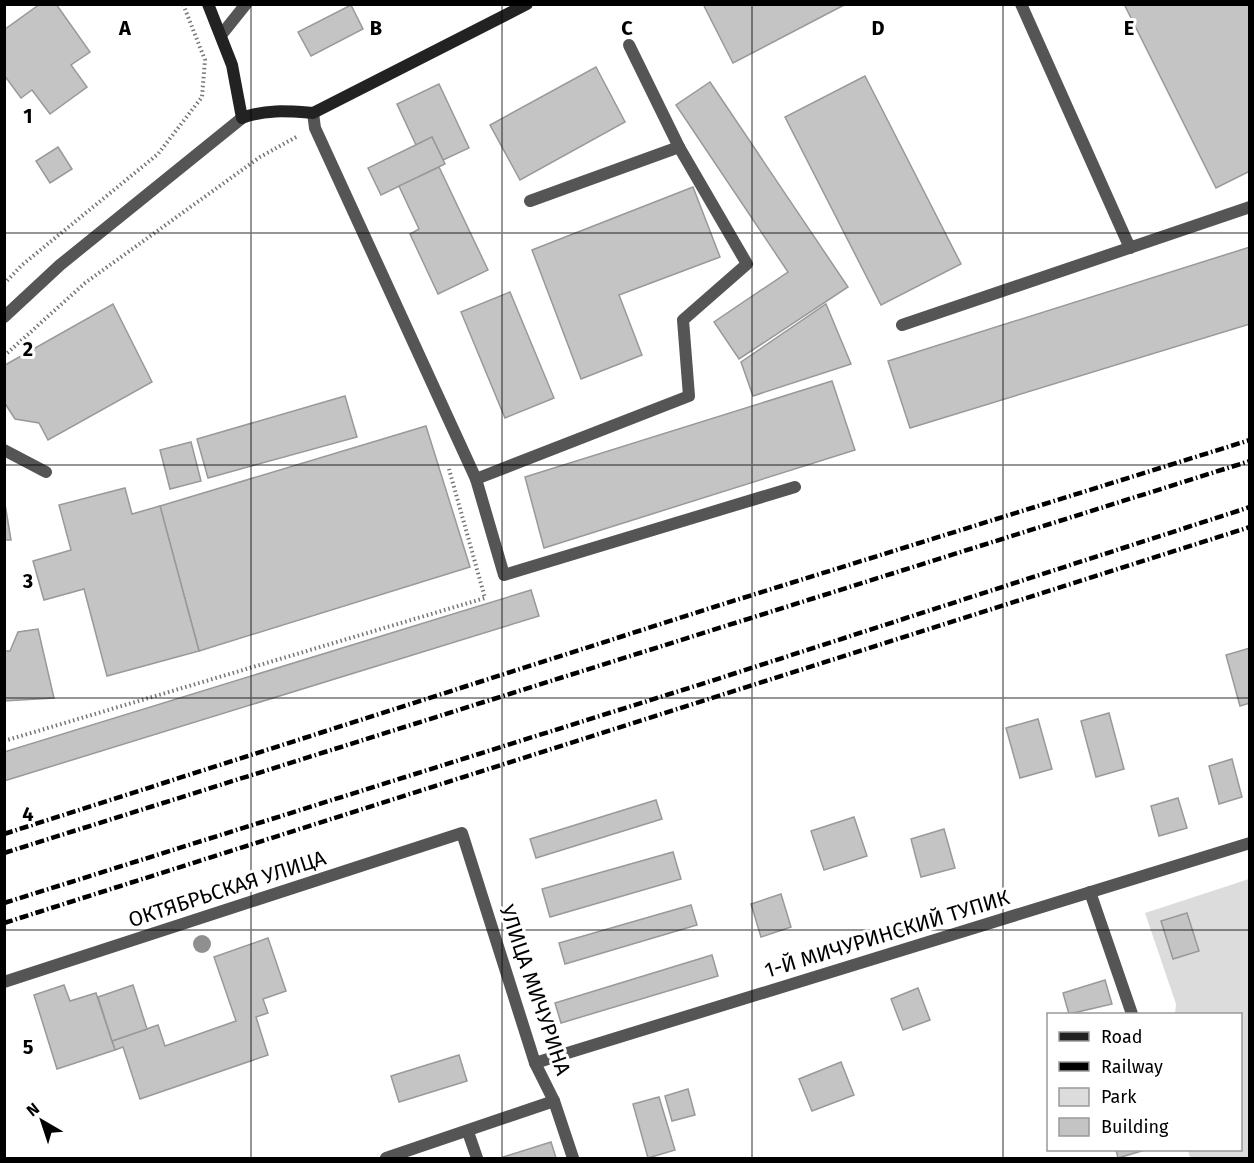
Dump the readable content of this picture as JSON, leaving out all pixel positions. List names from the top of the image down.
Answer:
{
  "streets": {
    "street": ["ОКТЯБРЬСКАЯ УЛИЦА", "1-Й МИЧУРИНСКИЙ ТУПИК", "УЛИЦА МИЧУРИНА"]
  },
  "crossings": [
    ["ОКТЯБРЬСКАЯ УЛИЦА", "УЛИЦА МИЧУРИНА"],
    ["1-Й МИЧУРИНСКИЙ ТУПИК", "УЛИЦА МИЧУРИНА"]
  ],
  "legend": [
    "Road",
    "Railway",
    "Park",
    "Building"
  ],
  "north": "top left",
  "grid": {
    "columns": [
      "A",
      "B",
      "C",
      "D",
      "E"
    ],
    "rows": [
      "1",
      "2",
      "3",
      "4",
      "5"
    ]
  }
}
